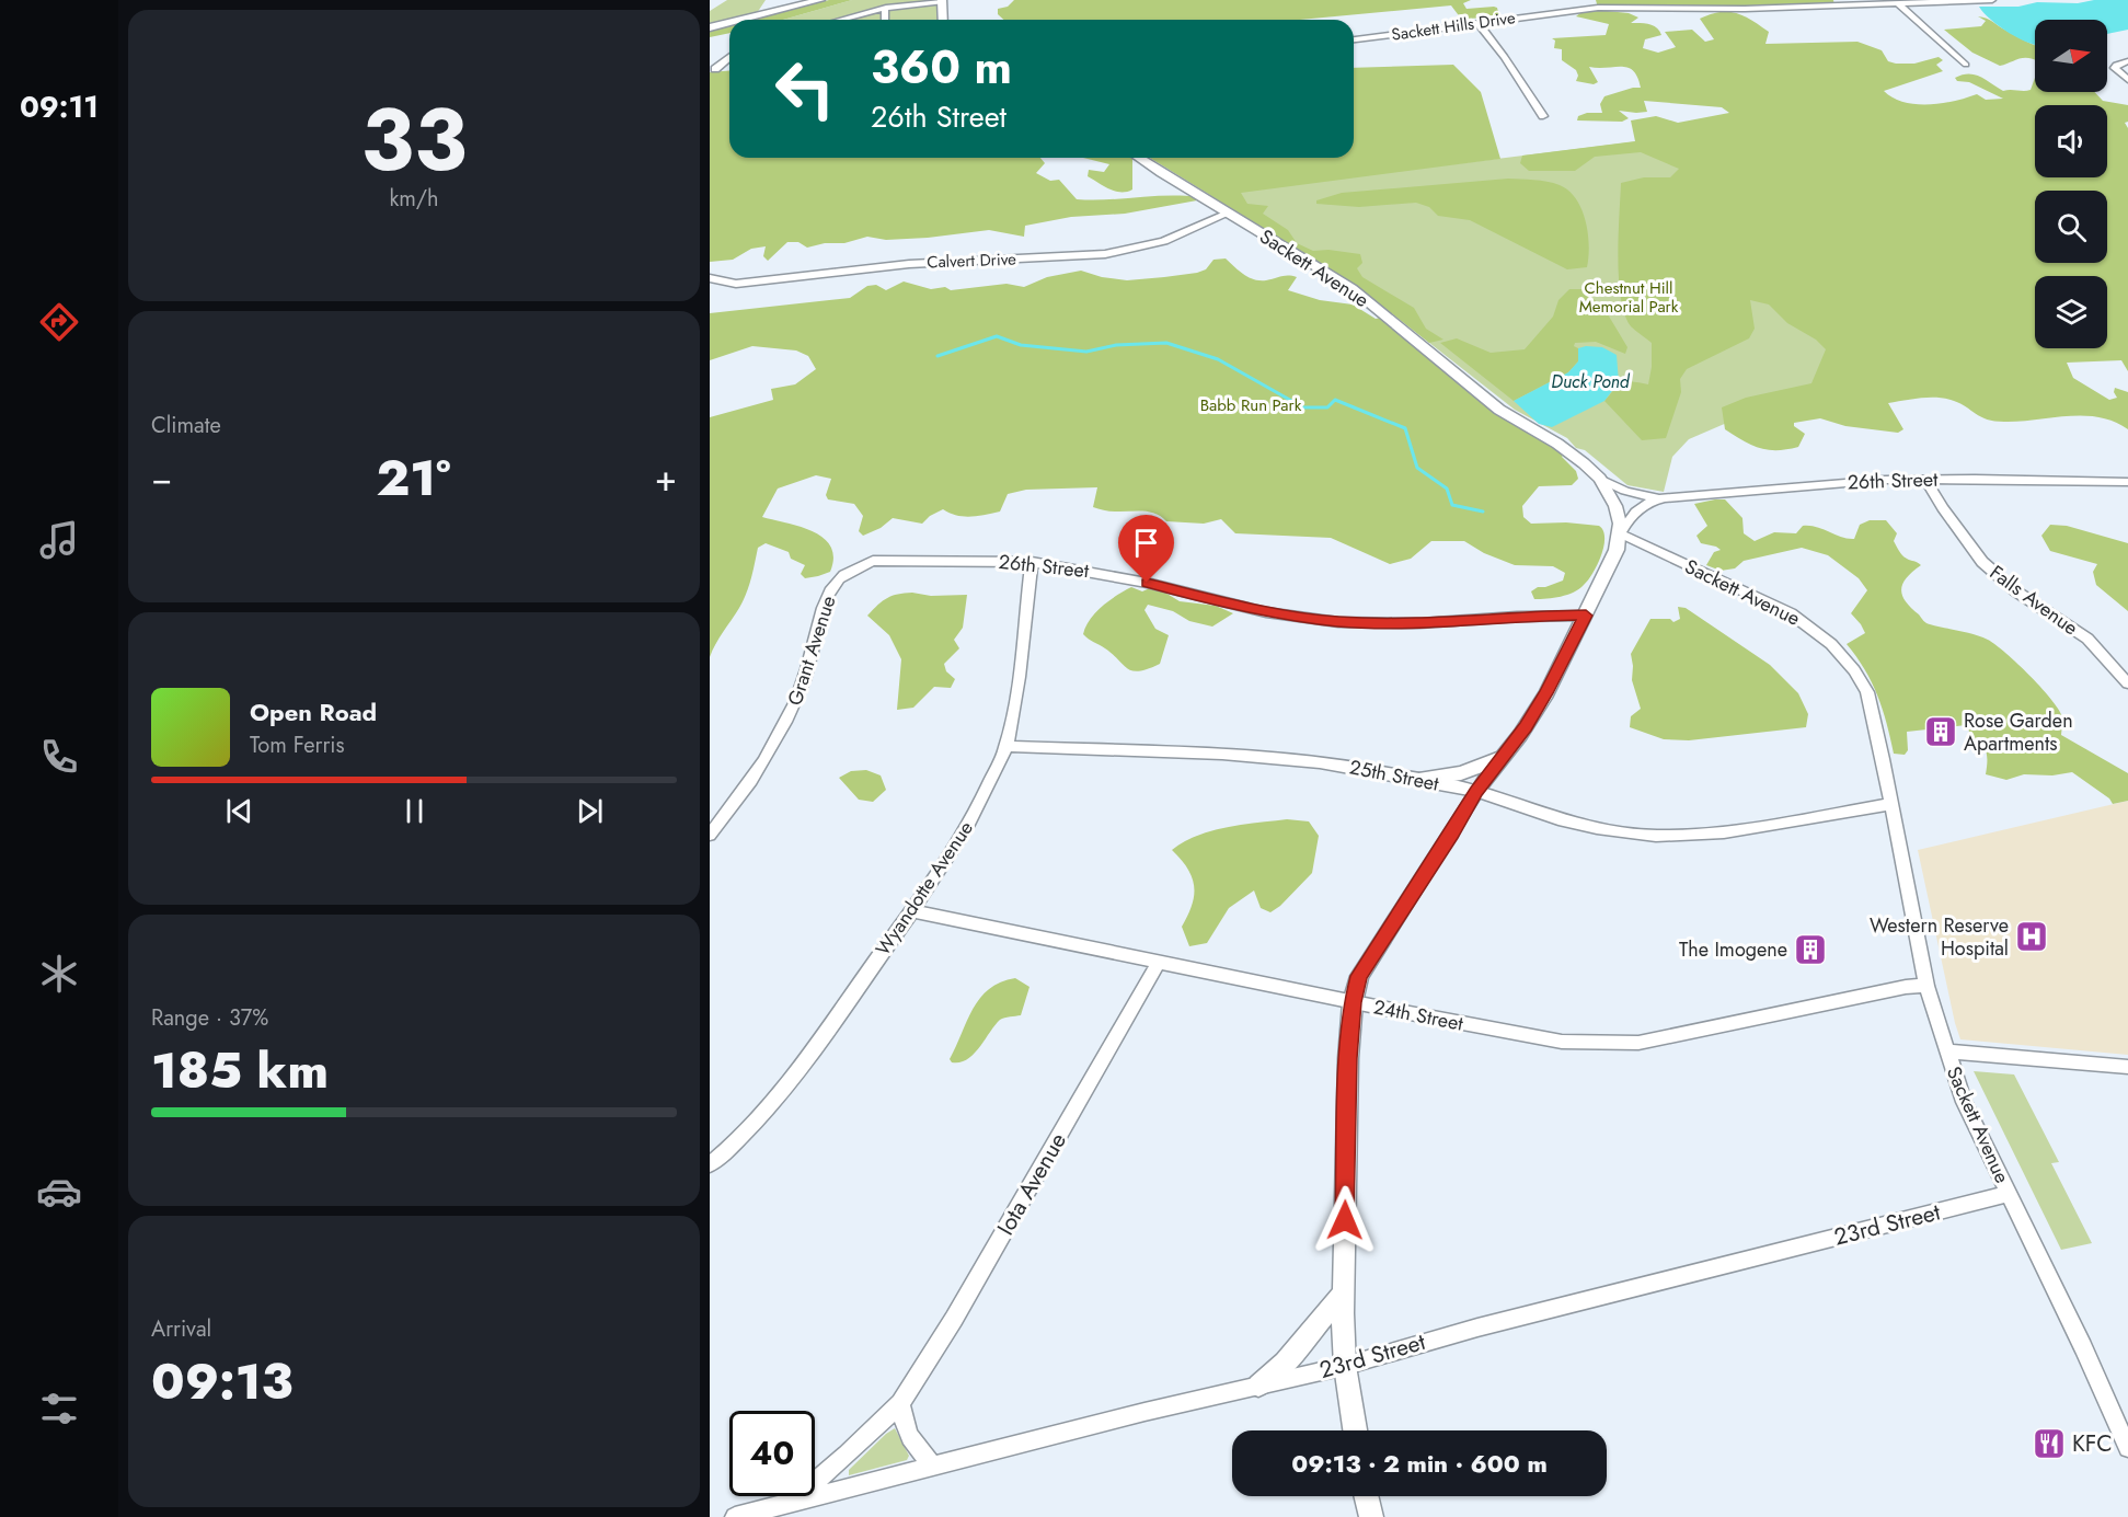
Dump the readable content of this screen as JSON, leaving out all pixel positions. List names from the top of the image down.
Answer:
{
  "streets": {
    "street": [
      "Sackett Hills Drive",
      "Calvert Drive",
      "Sackett Avenue",
      "26th Street",
      "Falls Avenue",
      "Grant Avenue",
      "25th Street",
      "Wyandotte Avenue",
      "24th Street",
      "Iota Avenue",
      "23rd Street"
    ]
  },
  "crossings": [
    ["Calvert Drive", "Sackett Avenue"],
    ["Sackett Avenue", "26th Street"],
    ["Sackett Avenue", "25th Street"],
    ["Sackett Avenue", "24th Street"],
    ["Sackett Avenue", "23rd Street"],
    ["26th Street", "Falls Avenue"],
    ["26th Street", "Grant Avenue"],
    ["26th Street", "Wyandotte Avenue"],
    ["25th Street", "Wyandotte Avenue"],
    ["Wyandotte Avenue", "24th Street"],
    ["24th Street", "Iota Avenue"],
    ["Iota Avenue", "23rd Street"]
  ],
  "water": ["Duck Pond"],
  "parks": ["Chestnut Hill Memorial Park", "Babb Run Park"],
  "places": {
    "building": ["Rose Garden Apartments", "The Imogene"],
    "hospital": ["Western Reserve Hospital"],
    "restaurant": ["KFC"]
  },
  "north": "right",
  "page": {
    "tabs": "09:11",
    "tile": [
      ["33", "km/h"],
      "Climate",
      ["Range · 37%", "185 km"],
      ["Arrival", "09:13"]
    ],
    "turn": ["360 m", "26th Street"],
    "heat": ["−", "21°", "+"],
    "song": ["Open Road", "Tom Ferris"],
    "limit": "40",
    "trip": "09:13 · 2 min · 600 m"
  }
}
